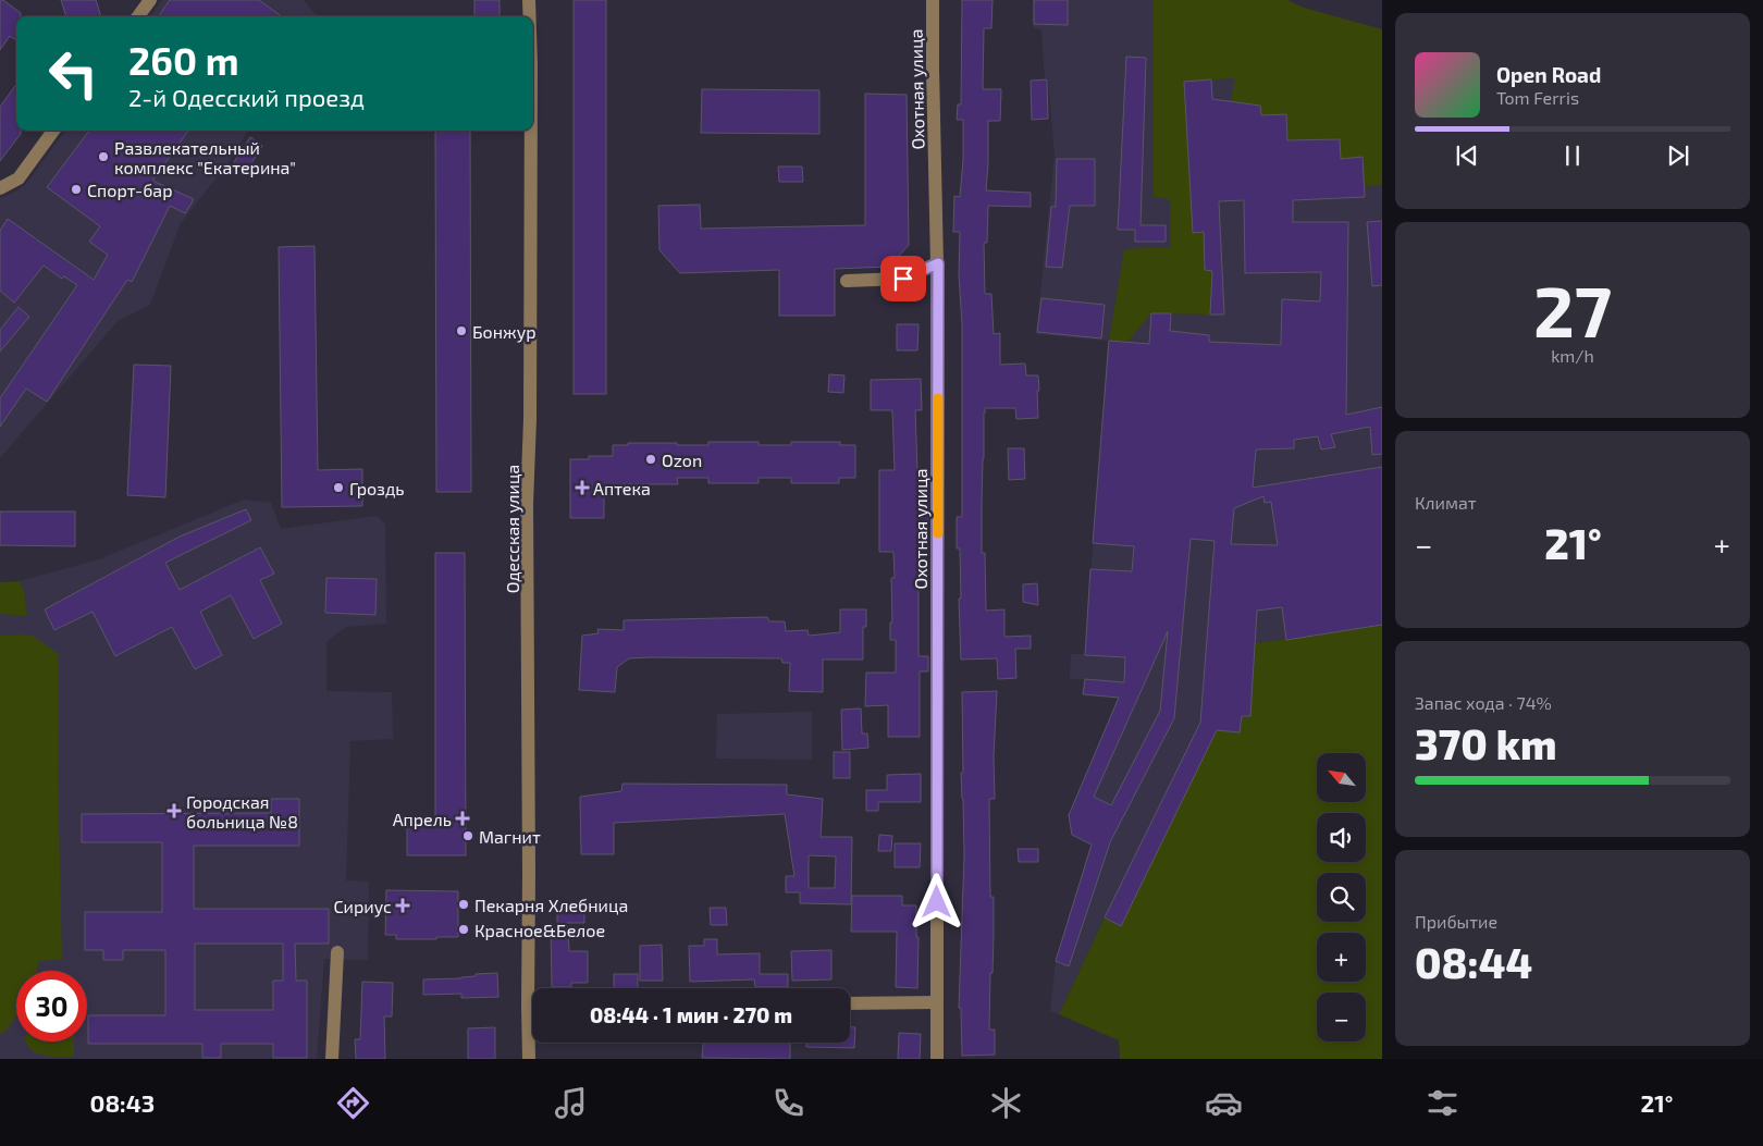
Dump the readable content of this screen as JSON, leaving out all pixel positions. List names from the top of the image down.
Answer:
{
  "streets": {
    "street": ["Охотная улица", "Одесская улица"]
  },
  "places": {
    "other": [
      "Развлекательный комплекс \"Екатерина\"",
      "Спорт-бар",
      "Бонжур",
      "Ozon",
      "Гроздь",
      "Магнит",
      "Пекарня Хлебница",
      "Красное&Белое"
    ],
    "health": [
      "Аптека",
      "Городская больница №8",
      "Апрель",
      "Сириус"
    ]
  },
  "north": "top left",
  "page": {
    "turn": ["260 m", "2-й Одесский проезд"],
    "song": ["Open Road", "Tom Ferris"],
    "tile": [
      ["27", "km/h"],
      "Климат",
      ["Запас хода · 74%", "370 km"],
      ["Прибытие", "08:44"]
    ],
    "heat": ["−", "21°", "+"],
    "map_buttons": ["+", "−"],
    "limit": "30",
    "trip": "08:44 · 1 мин · 270 m",
    "tabs": ["08:43", "21°"]
  }
}
